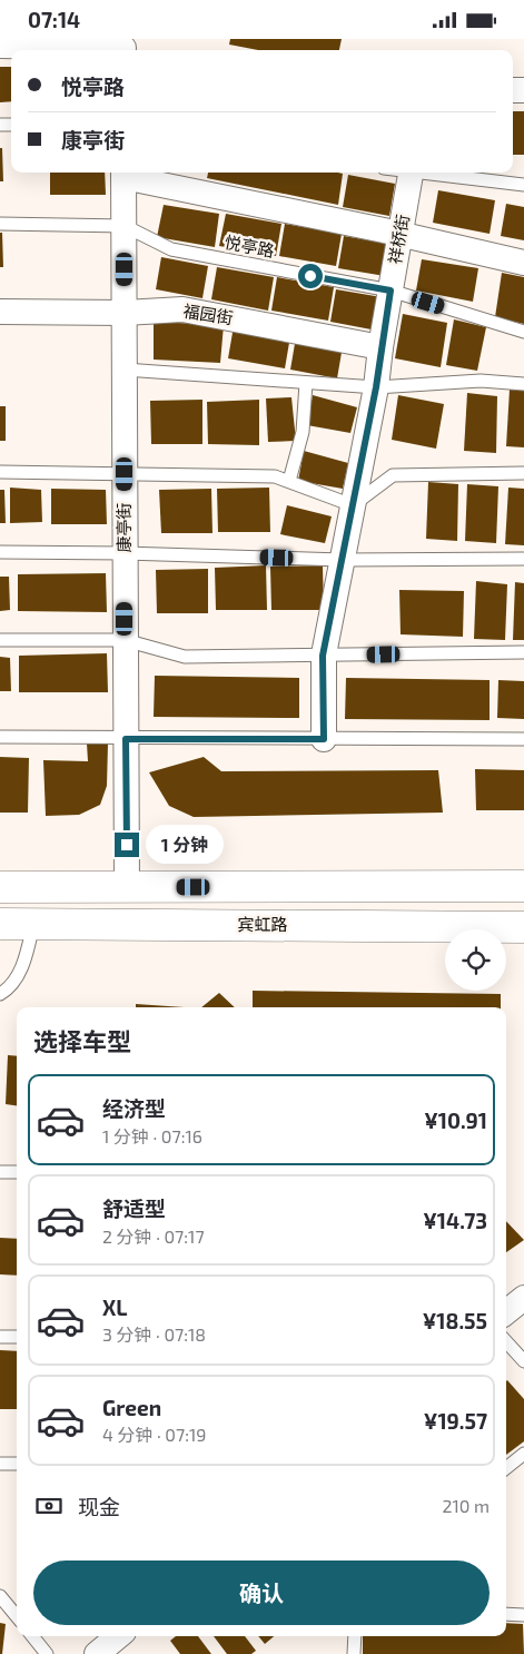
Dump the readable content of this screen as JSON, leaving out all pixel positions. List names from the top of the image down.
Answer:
{
  "streets": {
    "main road": ["宾虹路"],
    "street": ["祥桥街", "福园街", "康亭街"],
    "lane": ["悦亭路"]
  },
  "crossings": [
    ["祥桥街", "悦亭路"],
    ["祥桥街", "福园街"],
    ["悦亭路", "康亭街"],
    ["福园街", "康亭街"]
  ],
  "page": {
    "status": "07:14",
    "banner": ["悦亭路", "康亭街"],
    "bubble": "1 分钟",
    "heading": "选择车型",
    "list": [
      {
        "name": "经济型",
        "note": "1 分钟 · 07:16",
        "value": "¥10.91"
      },
      {
        "name": "舒适型",
        "note": "2 分钟 · 07:17",
        "value": "¥14.73"
      },
      {
        "name": "XL",
        "note": "3 分钟 · 07:18",
        "value": "¥18.55"
      },
      {
        "name": "Green",
        "note": "4 分钟 · 07:19",
        "value": "¥19.57"
      }
    ],
    "pay": ["现金", "210 m"],
    "buttons": "确认"
  }
}
